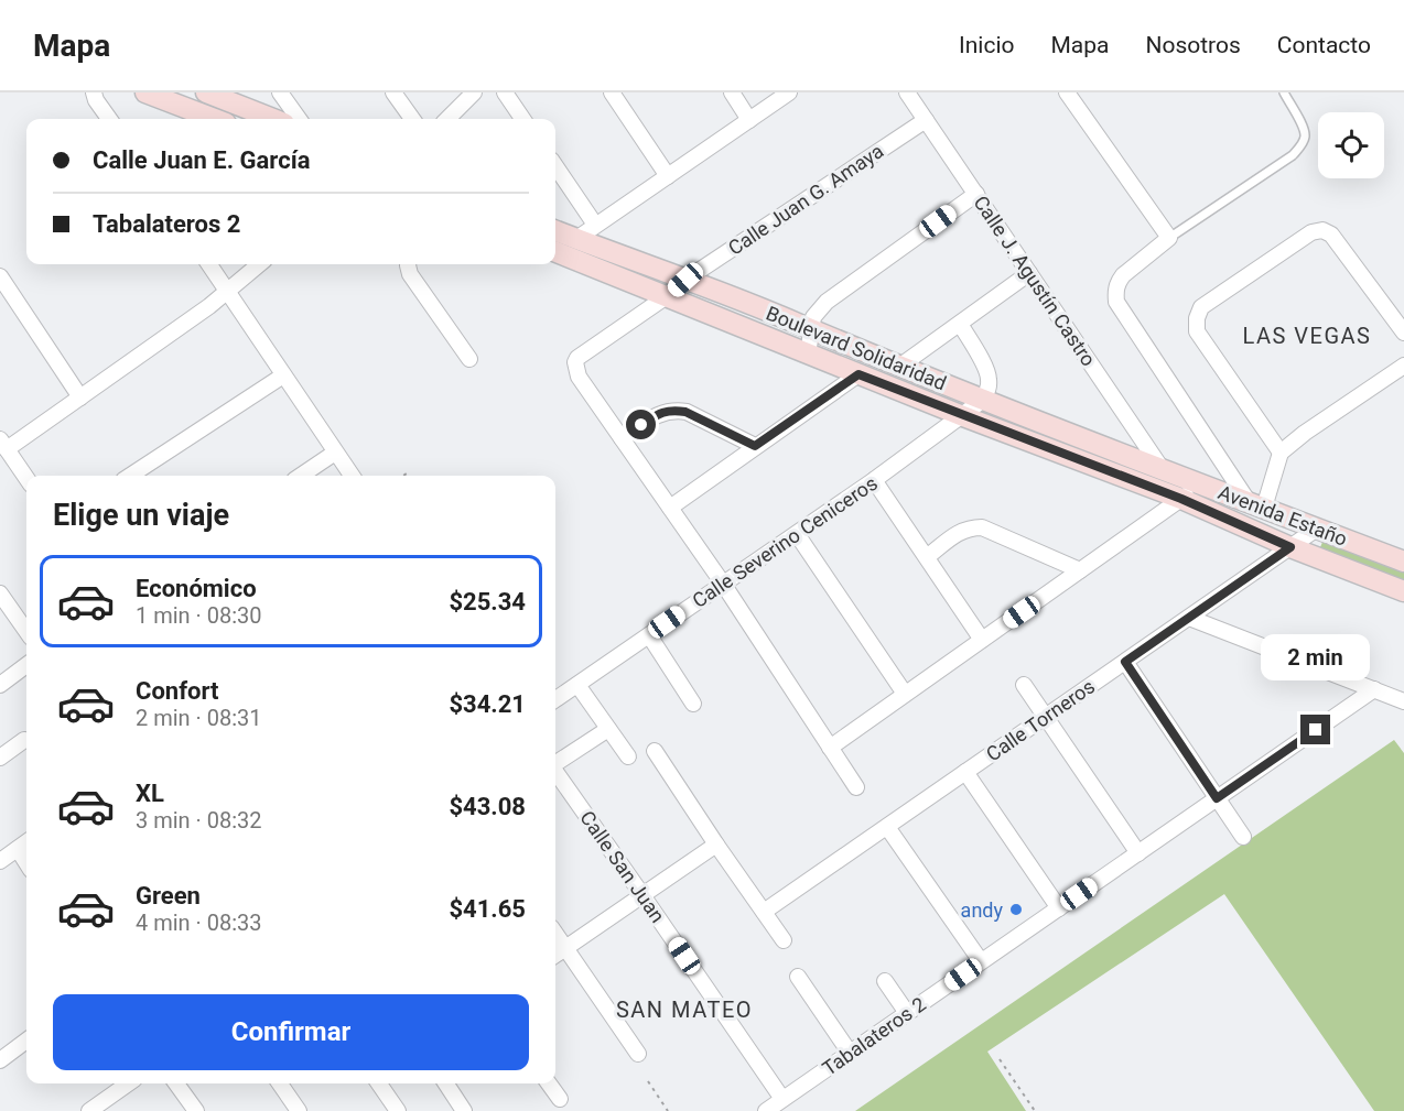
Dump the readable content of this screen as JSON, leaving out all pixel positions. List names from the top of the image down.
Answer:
{
  "streets": {
    "main road": ["Boulevard Solidaridad", "Avenida Estaño"],
    "street": [
      "Calle Juan G. Amaya",
      "Calle J. Agustín Castro",
      "Calle Severino Ceniceros",
      "Calle Torneros",
      "Calle San Juan",
      "Tabalateros 2"
    ]
  },
  "crossings": [
    ["Calle Juan G. Amaya", "Calle J. Agustín Castro"],
    ["Calle Juan G. Amaya", "Boulevard Solidaridad"],
    ["Calle J. Agustín Castro", "Boulevard Solidaridad"],
    ["Calle J. Agustín Castro", "Avenida Estaño"],
    ["Boulevard Solidaridad", "Avenida Estaño"],
    ["Boulevard Solidaridad", "Calle Severino Ceniceros"],
    ["Avenida Estaño", "Calle Torneros"],
    ["Calle San Juan", "Tabalateros 2"]
  ],
  "districts": ["LAS VEGAS", "SAN MATEO"],
  "places": ["andy"],
  "page": {
    "header": "Mapa",
    "nav": [
      "Inicio",
      "Mapa",
      "Nosotros",
      "Contacto"
    ],
    "banner": ["Calle Juan E. García", "Tabalateros 2"],
    "heading": "Elige un viaje",
    "list": [
      {
        "name": "Económico",
        "note": "1 min · 08:30",
        "value": "$25.34"
      },
      {
        "name": "Confort",
        "note": "2 min · 08:31",
        "value": "$34.21"
      },
      {
        "name": "XL",
        "note": "3 min · 08:32",
        "value": "$43.08"
      },
      {
        "name": "Green",
        "note": "4 min · 08:33",
        "value": "$41.65"
      }
    ],
    "bubble": "2 min",
    "buttons": "Confirmar"
  }
}
